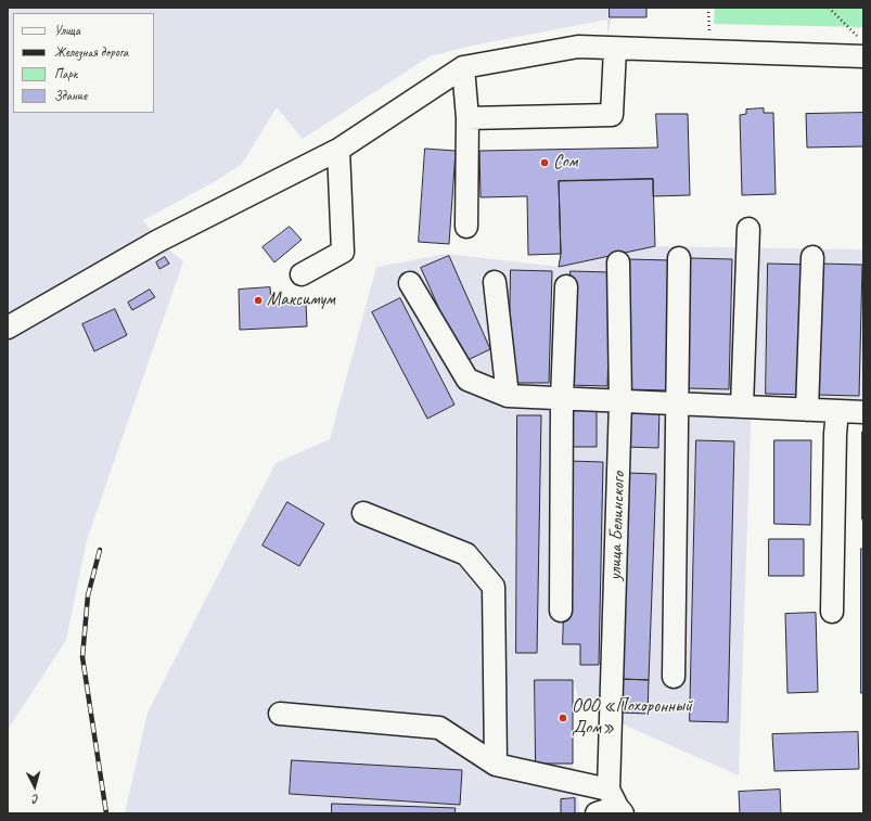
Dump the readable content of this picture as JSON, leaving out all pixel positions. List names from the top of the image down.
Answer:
{
  "streets": {
    "street": ["улица Белинского"]
  },
  "places": ["Сом", "Максимум", "ООО «Похоронный Дом»"],
  "legend": [
    "Улица",
    "Железная дорога",
    "Парк",
    "Здание"
  ],
  "north": "bottom"
}
